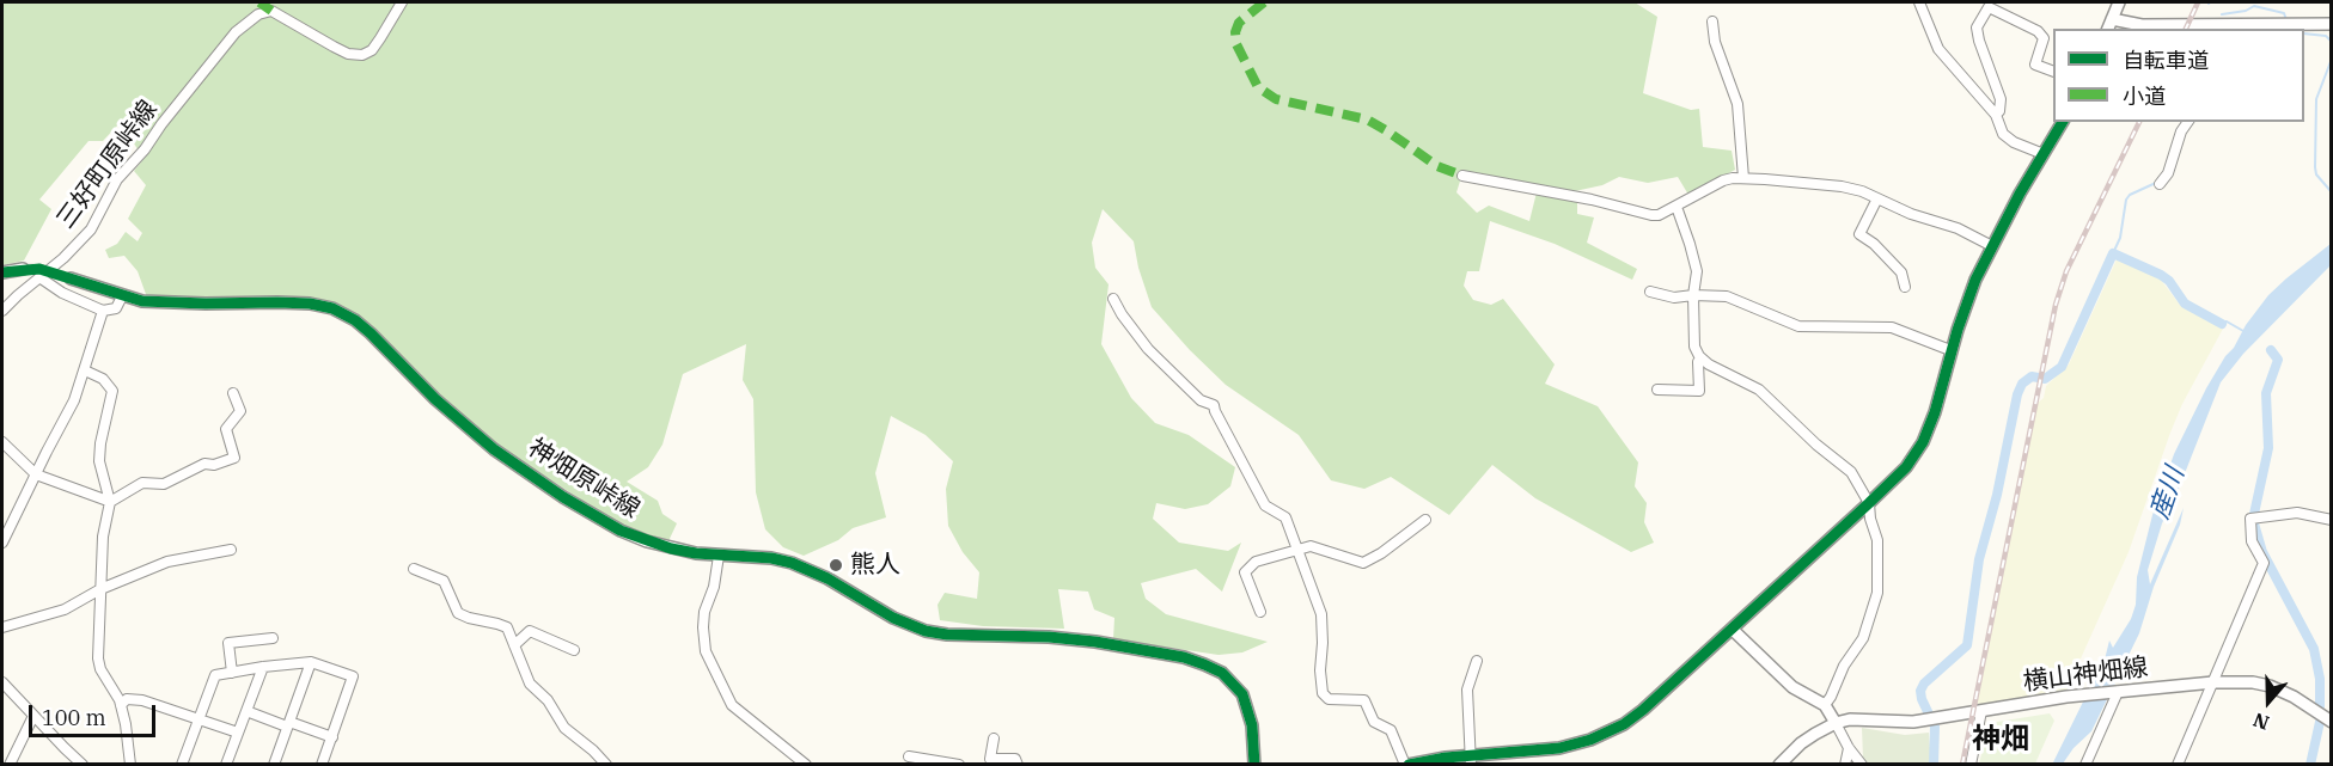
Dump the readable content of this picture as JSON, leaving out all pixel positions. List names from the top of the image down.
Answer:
{
  "streets": {
    "street": ["三好町原峠線", "神畑原峠線", "横山神畑線"]
  },
  "districts": ["神畑"],
  "water": ["産川"],
  "places": ["熊人"],
  "legend": ["自転車道", "小道"],
  "scale_bar": "100 m",
  "north": "bottom"
}
